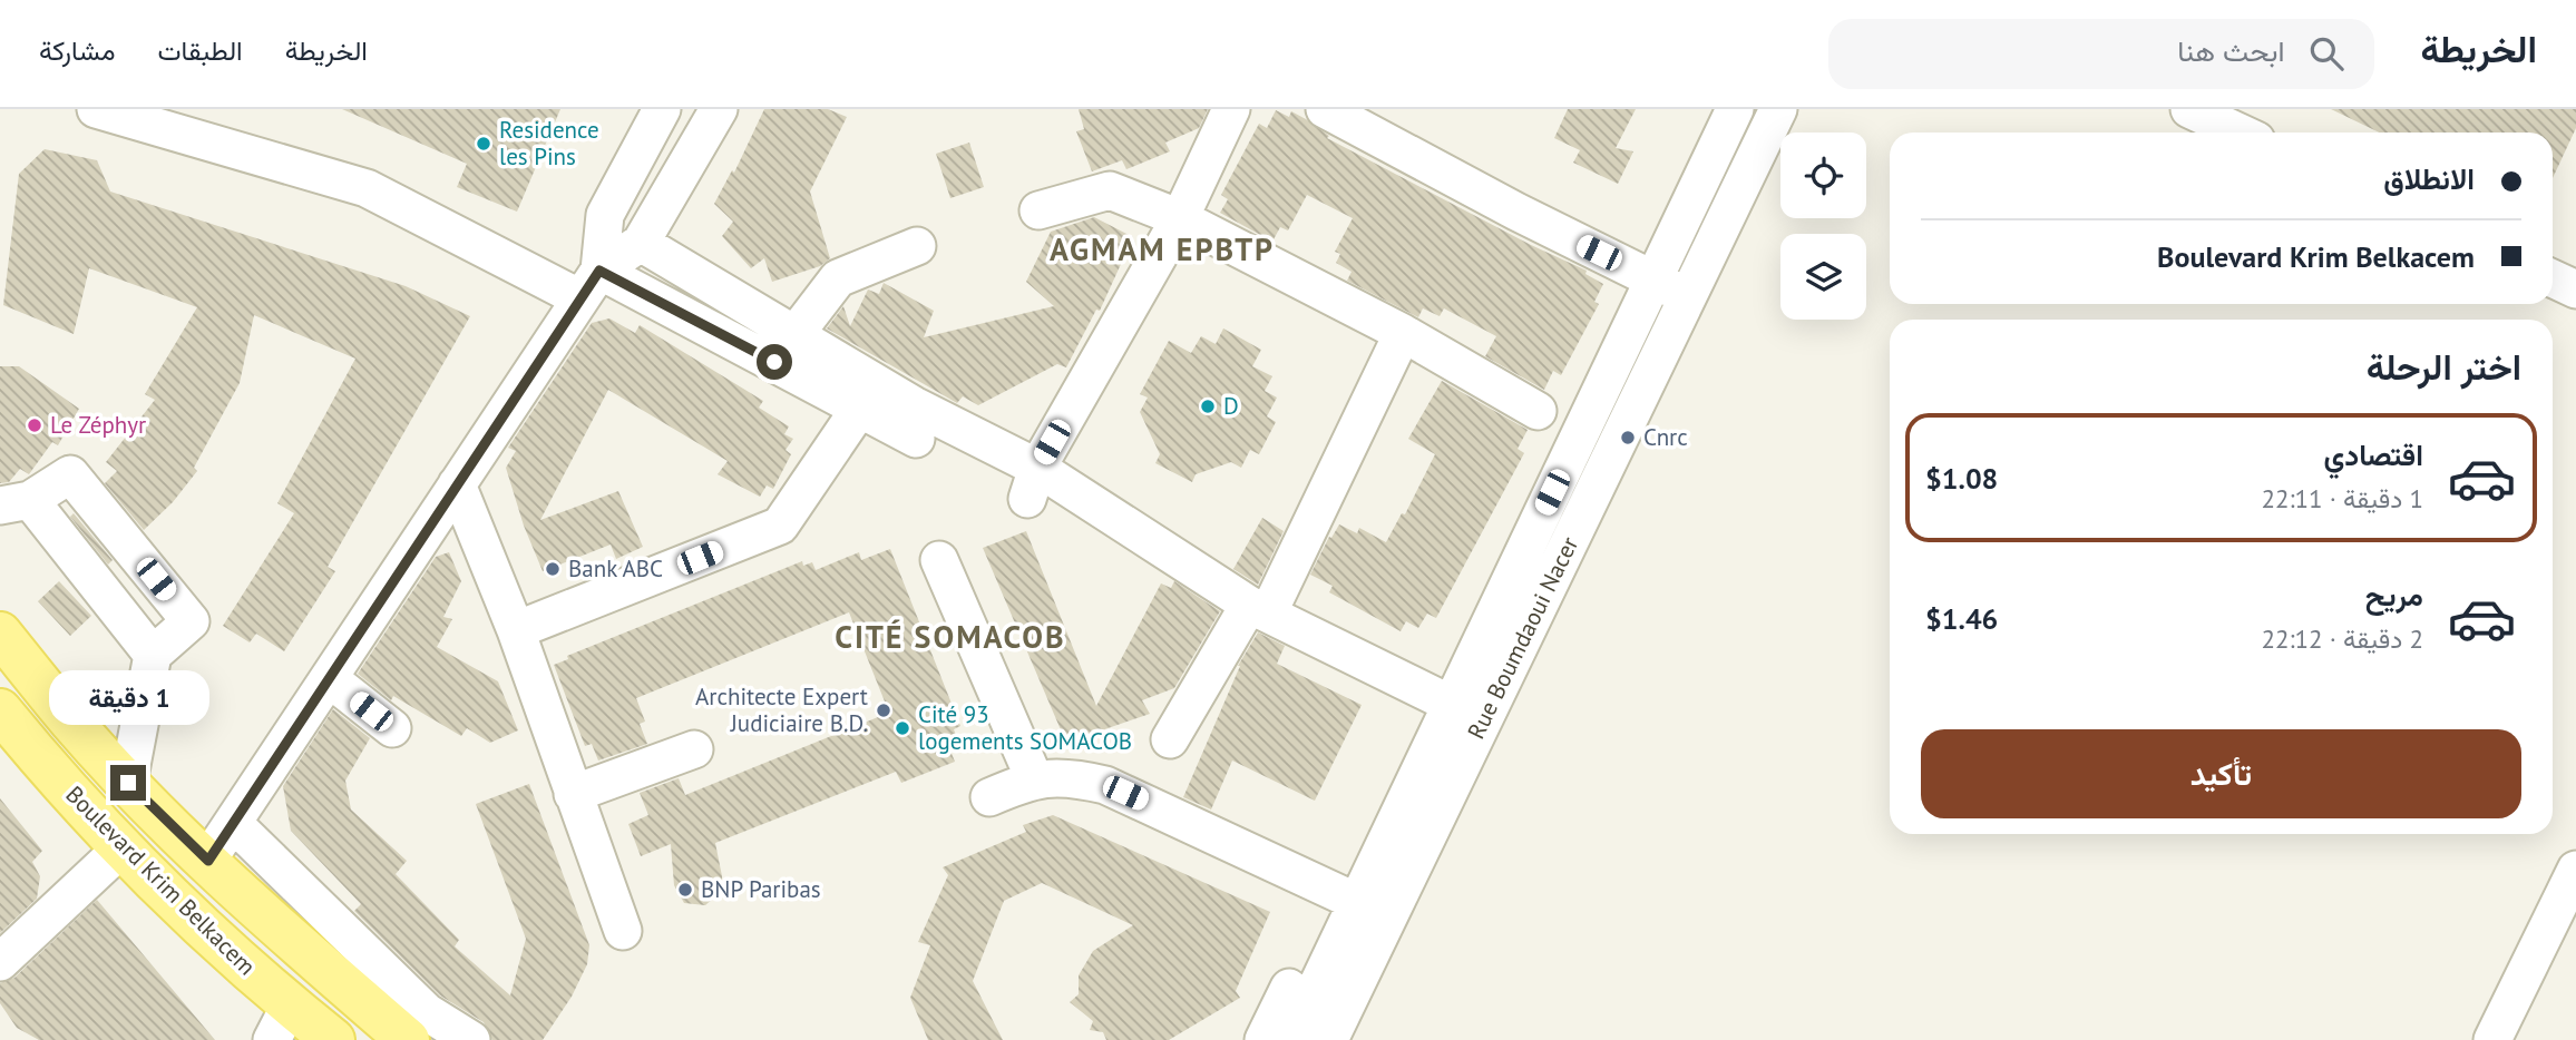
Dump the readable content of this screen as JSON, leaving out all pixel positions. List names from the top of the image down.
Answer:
{
  "streets": {
    "main road": ["Boulevard Krim Belkacem"],
    "street": ["Rue Boumdaoui Nacer"]
  },
  "districts": ["AGMAM EPBTP", "CITÉ SOMACOB"],
  "places": [
    "Residence les Pins",
    "D",
    "Le Zéphyr",
    "Cnrc",
    "Bank ABC",
    "Architecte Expert Judiciaire B.D.",
    "Cité 93 logements SOMACOB",
    "BNP Paribas"
  ],
  "page": {
    "header": "الخريطة",
    "search": "ابحث هنا",
    "nav": ["الخريطة", "الطبقات", "مشاركة"],
    "banner": ["الانطلاق", "Boulevard Krim Belkacem"],
    "heading": "اختر الرحلة",
    "list": [
      {
        "name": "اقتصادي",
        "note": "1 دقيقة · 22:11",
        "value": "$1.08"
      },
      {
        "name": "مريح",
        "note": "2 دقيقة · 22:12",
        "value": "$1.46"
      }
    ],
    "bubble": "1 دقيقة",
    "buttons": "تأكيد"
  }
}
